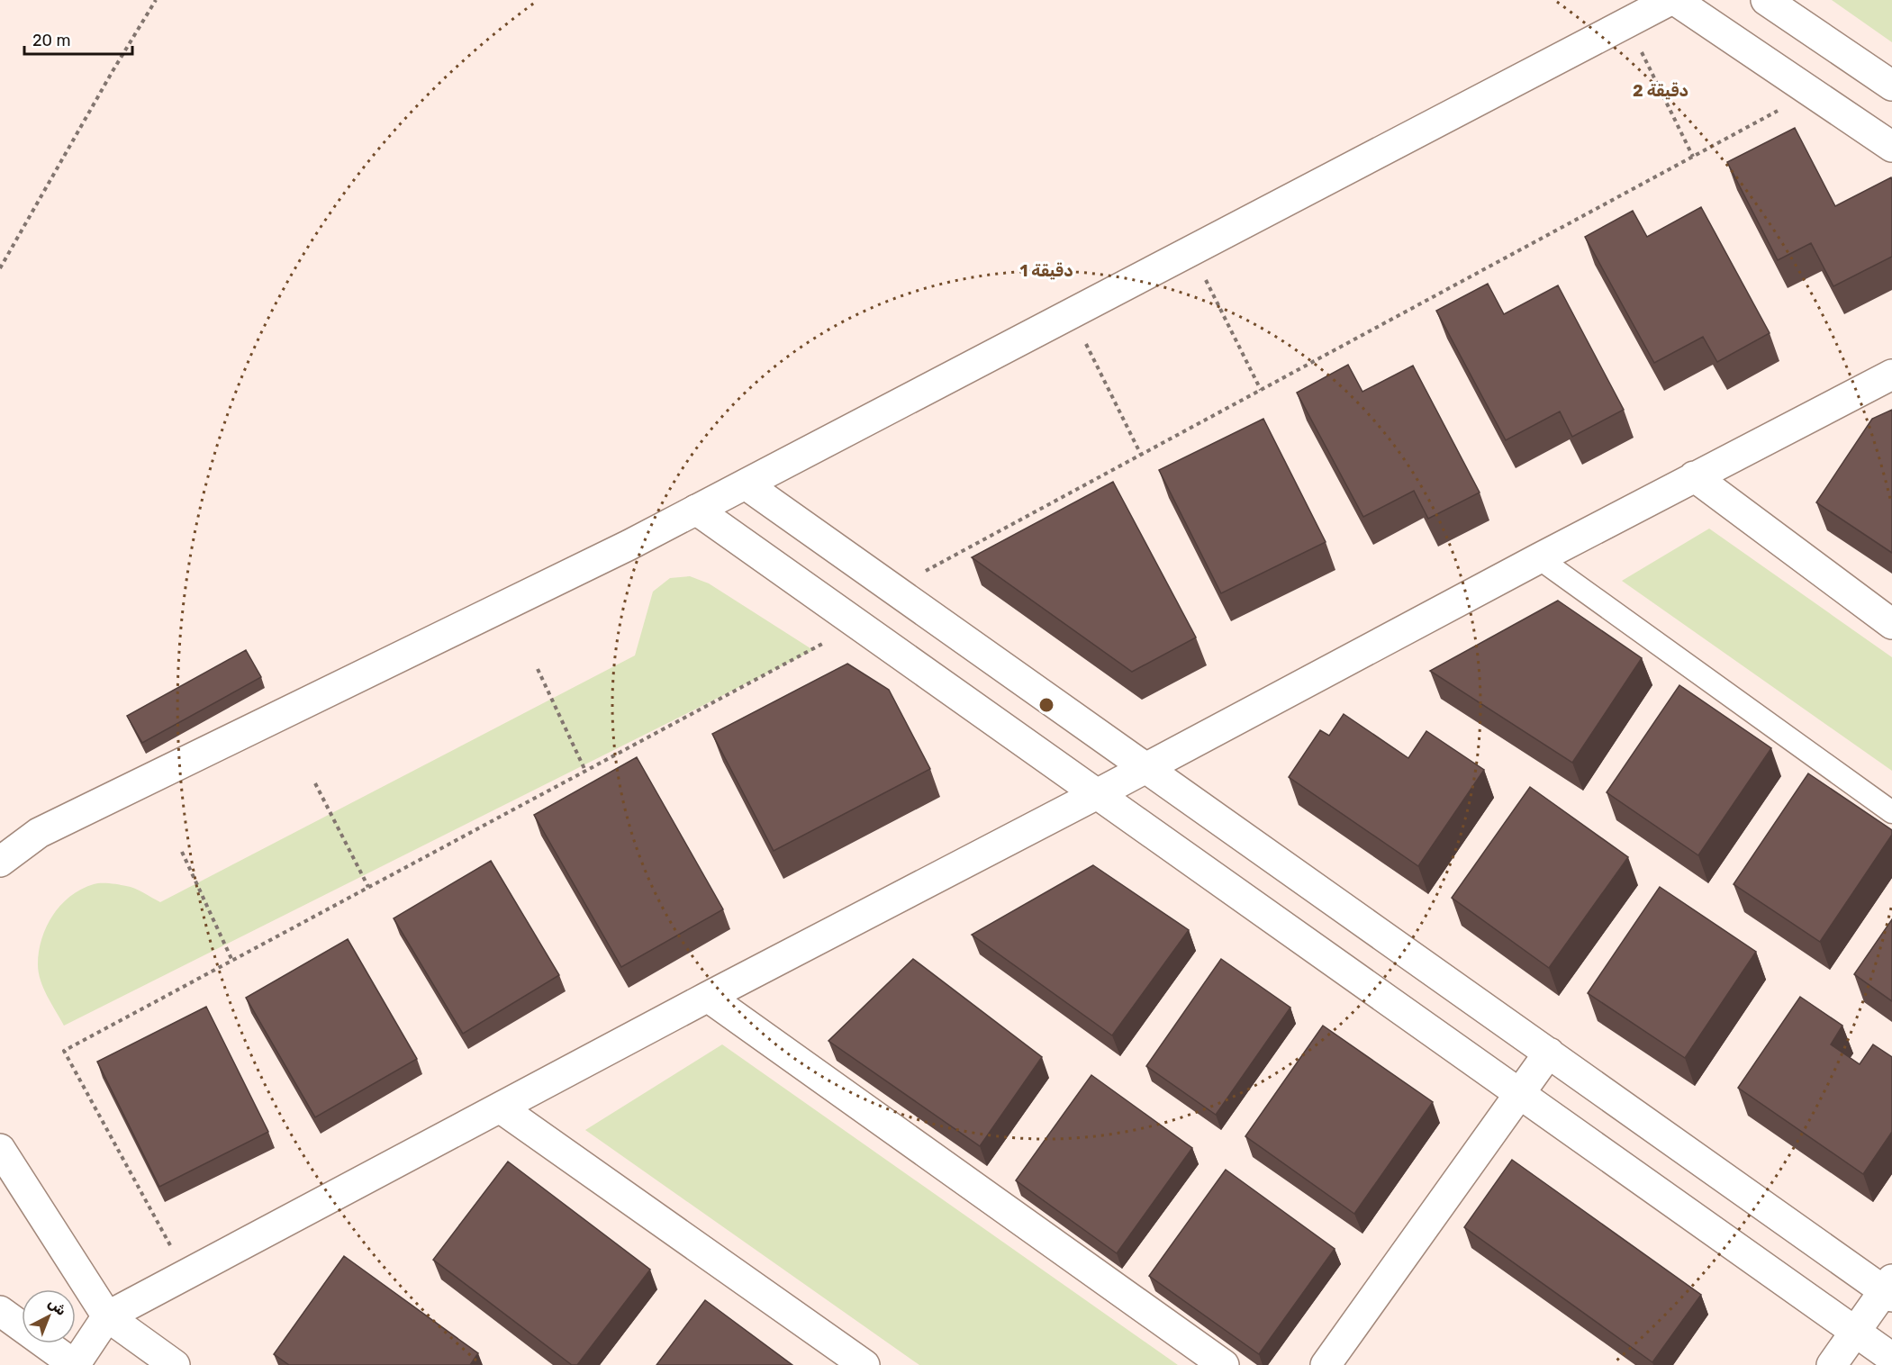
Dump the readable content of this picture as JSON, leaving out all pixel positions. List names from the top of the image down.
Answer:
{
  "scale_bar": "20 m",
  "north": "top right",
  "rings": ["2 دقيقة", "1 دقيقة"]
}
